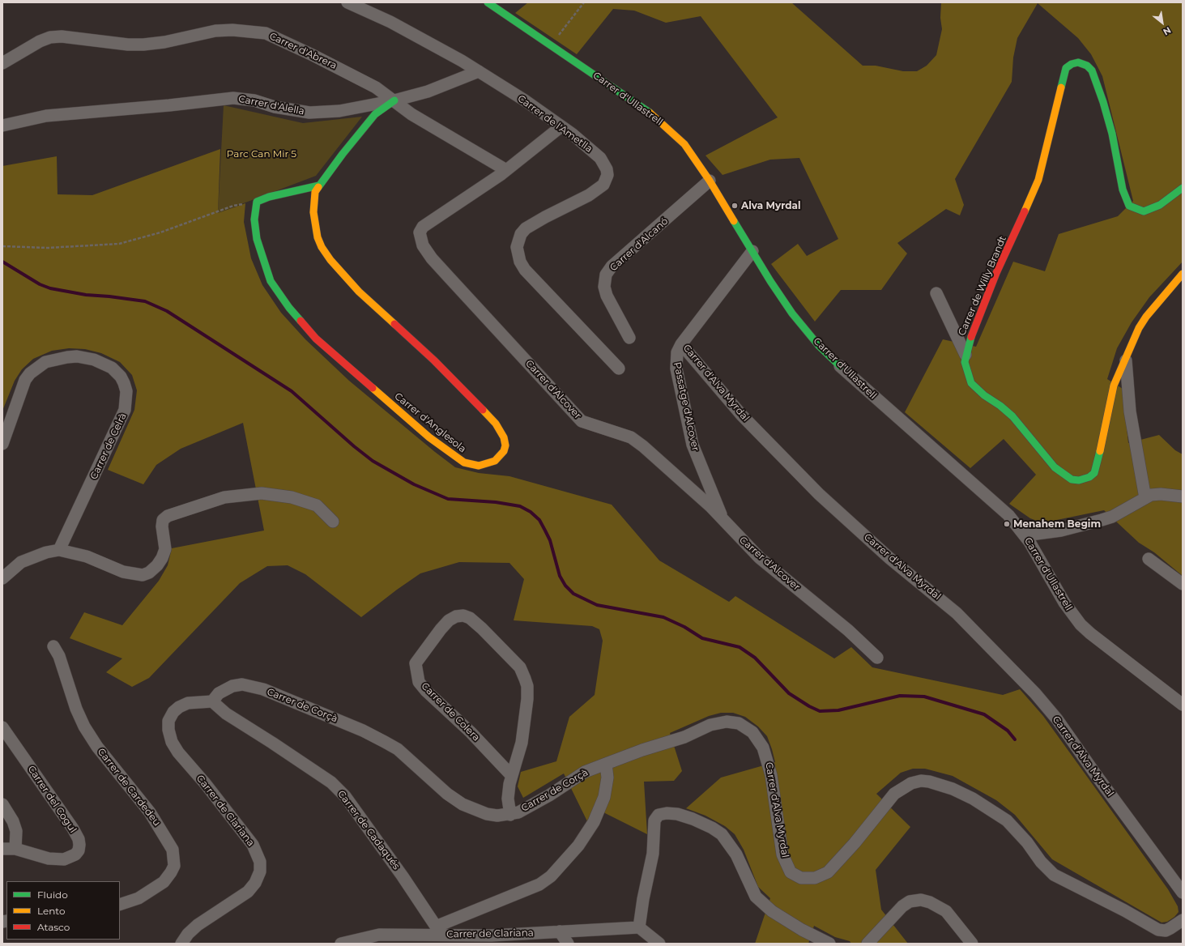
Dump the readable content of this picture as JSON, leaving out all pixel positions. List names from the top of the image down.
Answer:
{
  "streets": {
    "street": [
      "Carrer d'Abrera",
      "Carrer d'Ullastrell",
      "Carrer d'Alella",
      "Carrer de l'Ametlla",
      "Carrer d'Alcanó",
      "Carrer de Willy Brandt",
      "Carrer d'Alva Myrdal",
      "Carrer d'Alcover",
      "Passatge d'Alcover",
      "Carrer d'Anglesola",
      "Carrer de Celrà",
      "Carrer de Corçà",
      "Carrer de Colera",
      "Carrer de Cardedeu",
      "Carrer del Cogul",
      "Carrer de Clariana",
      "Carrer de Cadaqués"
    ]
  },
  "crossings": [
    ["Carrer d'Abrera", "Carrer d'Alella"],
    ["Carrer d'Abrera", "Carrer d'Alcover"],
    ["Carrer d'Abrera", "Carrer d'Anglesola"],
    ["Carrer d'Ullastrell", "Carrer d'Alcanó"],
    ["Carrer d'Ullastrell", "Carrer d'Alva Myrdal"],
    ["Carrer d'Alella", "Carrer de l'Ametlla"],
    ["Carrer d'Alella", "Carrer d'Anglesola"],
    ["Carrer de l'Ametlla", "Carrer d'Alcover"],
    ["Carrer d'Alva Myrdal", "Passatge d'Alcover"],
    ["Carrer d'Alva Myrdal", "Carrer de Corçà"],
    ["Carrer d'Alcover", "Passatge d'Alcover"],
    ["Carrer de Corçà", "Carrer de Colera"],
    ["Carrer de Corçà", "Carrer de Clariana"],
    ["Carrer de Corçà", "Carrer de Cadaqués"],
    ["Carrer de Clariana", "Carrer de Cadaqués"]
  ],
  "parks": ["Parc Can Mir 5"],
  "places": ["Alva Myrdal", "Menahem Begim"],
  "legend": ["Fluido", "Lento", "Atasco"],
  "north": "bottom right"
}
